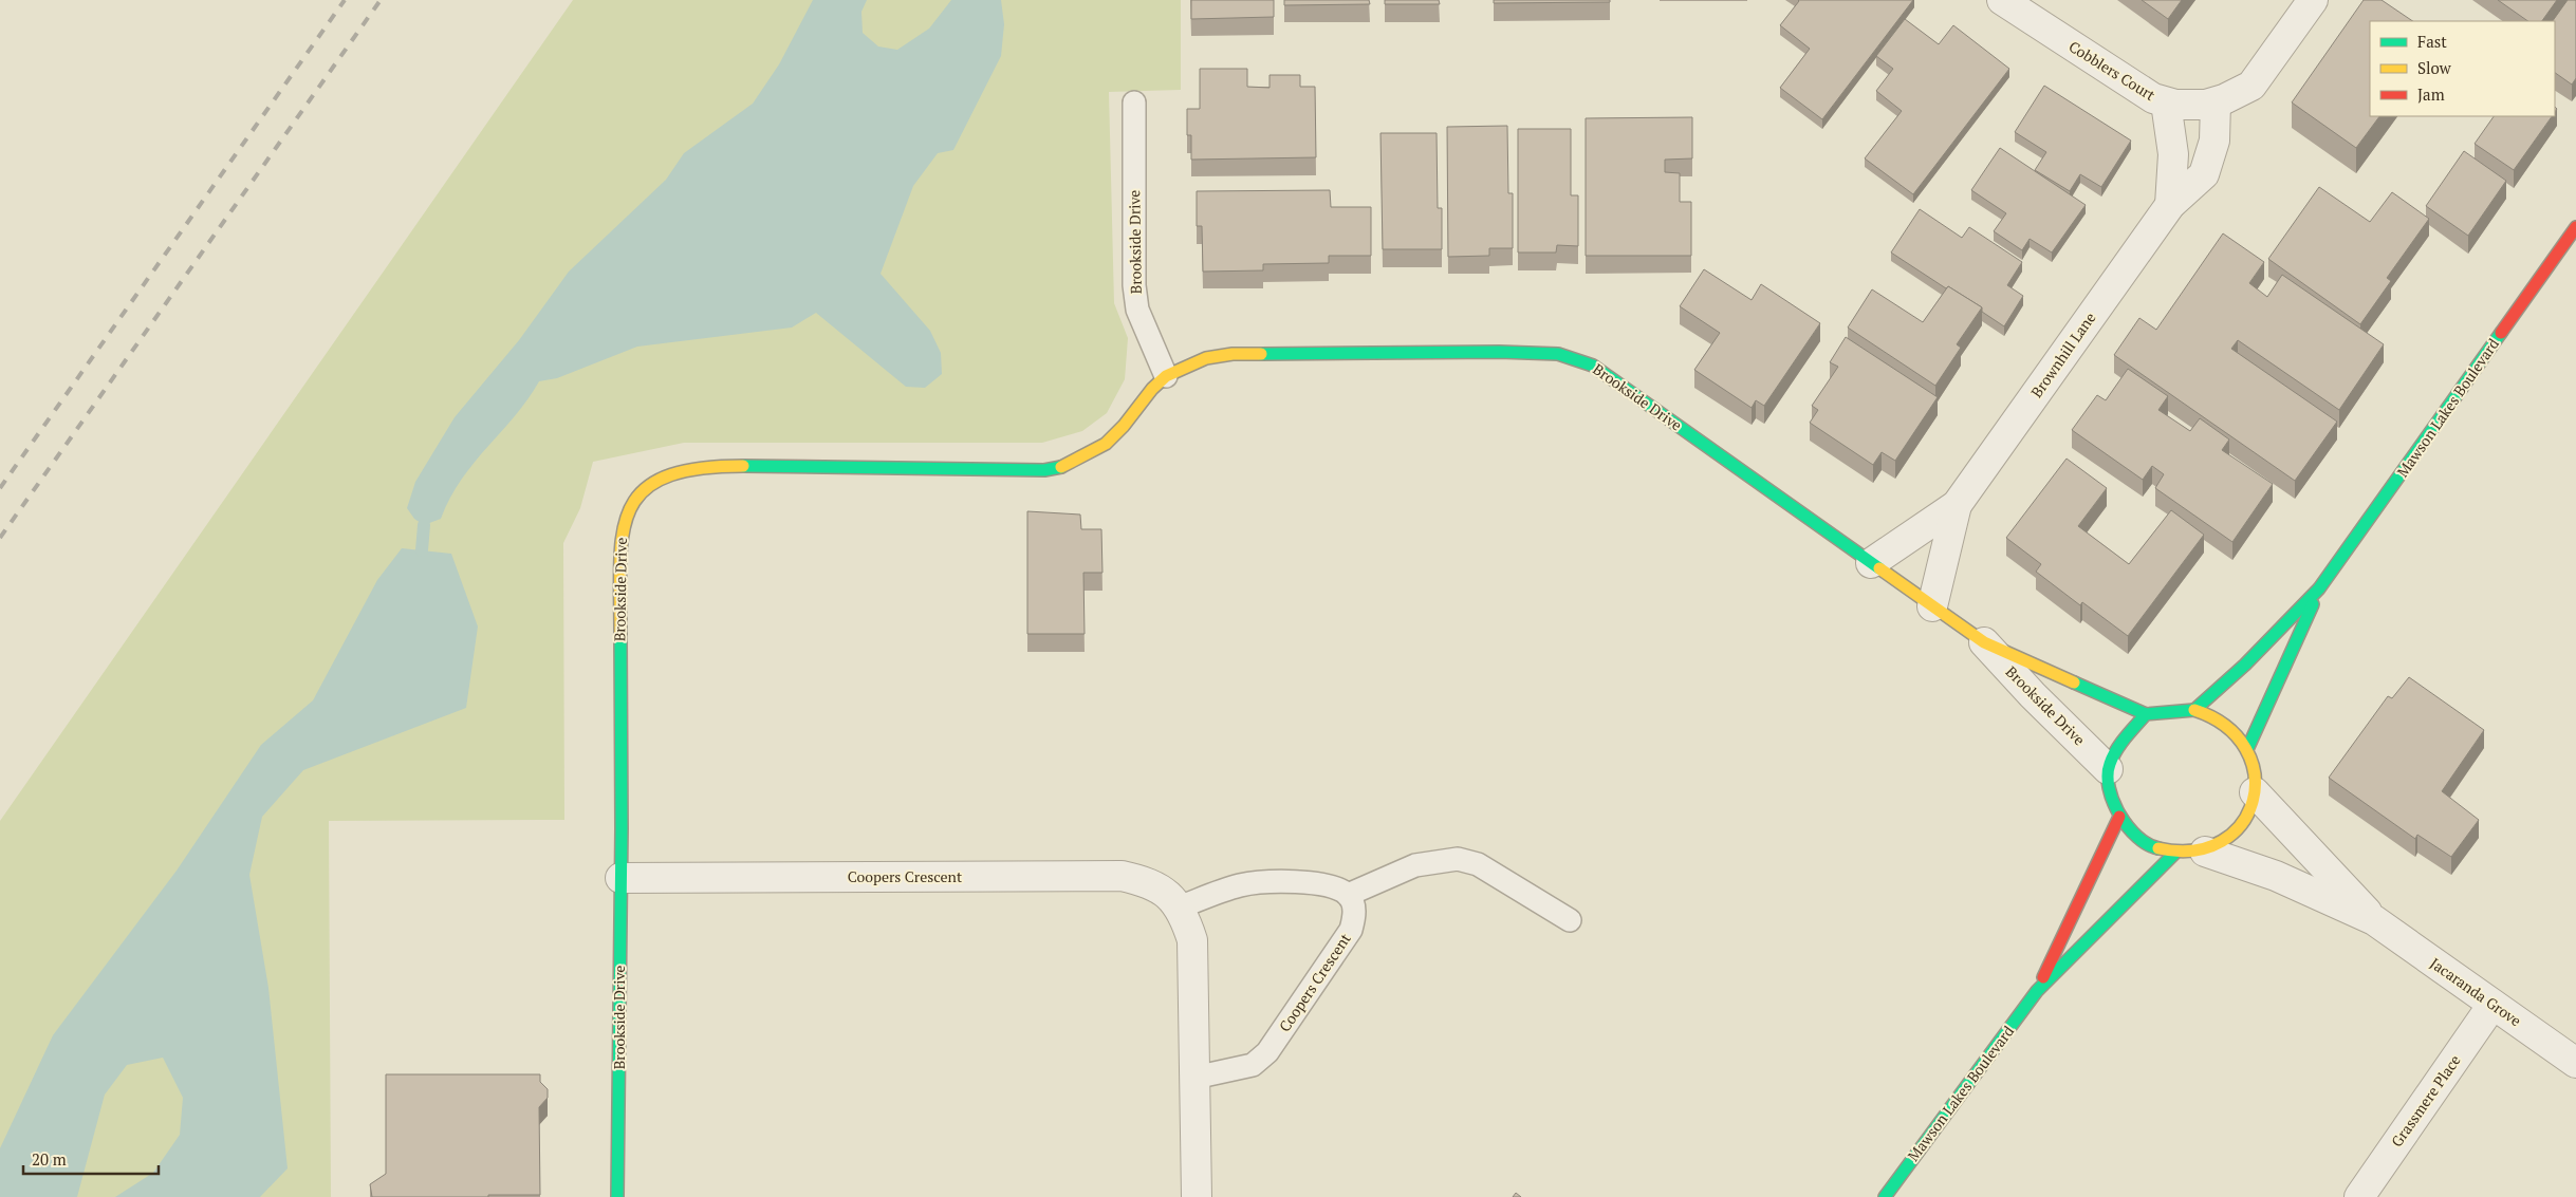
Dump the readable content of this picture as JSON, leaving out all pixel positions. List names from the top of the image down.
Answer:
{
  "streets": {
    "street": [
      "Cobblers Court",
      "Brookside Drive",
      "Brownhill Lane",
      "Mawson Lakes Boulevard",
      "Coopers Crescent",
      "Jacaranda Grove",
      "Grassmere Place"
    ]
  },
  "crossings": [
    ["Cobblers Court", "Brownhill Lane"],
    ["Brookside Drive", "Brownhill Lane"],
    ["Brookside Drive", "Mawson Lakes Boulevard"],
    ["Brookside Drive", "Coopers Crescent"],
    ["Brookside Drive", "Jacaranda Grove"],
    ["Mawson Lakes Boulevard", "Jacaranda Grove"],
    ["Jacaranda Grove", "Grassmere Place"]
  ],
  "legend": ["Fast", "Slow", "Jam"],
  "scale_bar": "20 m"
}
